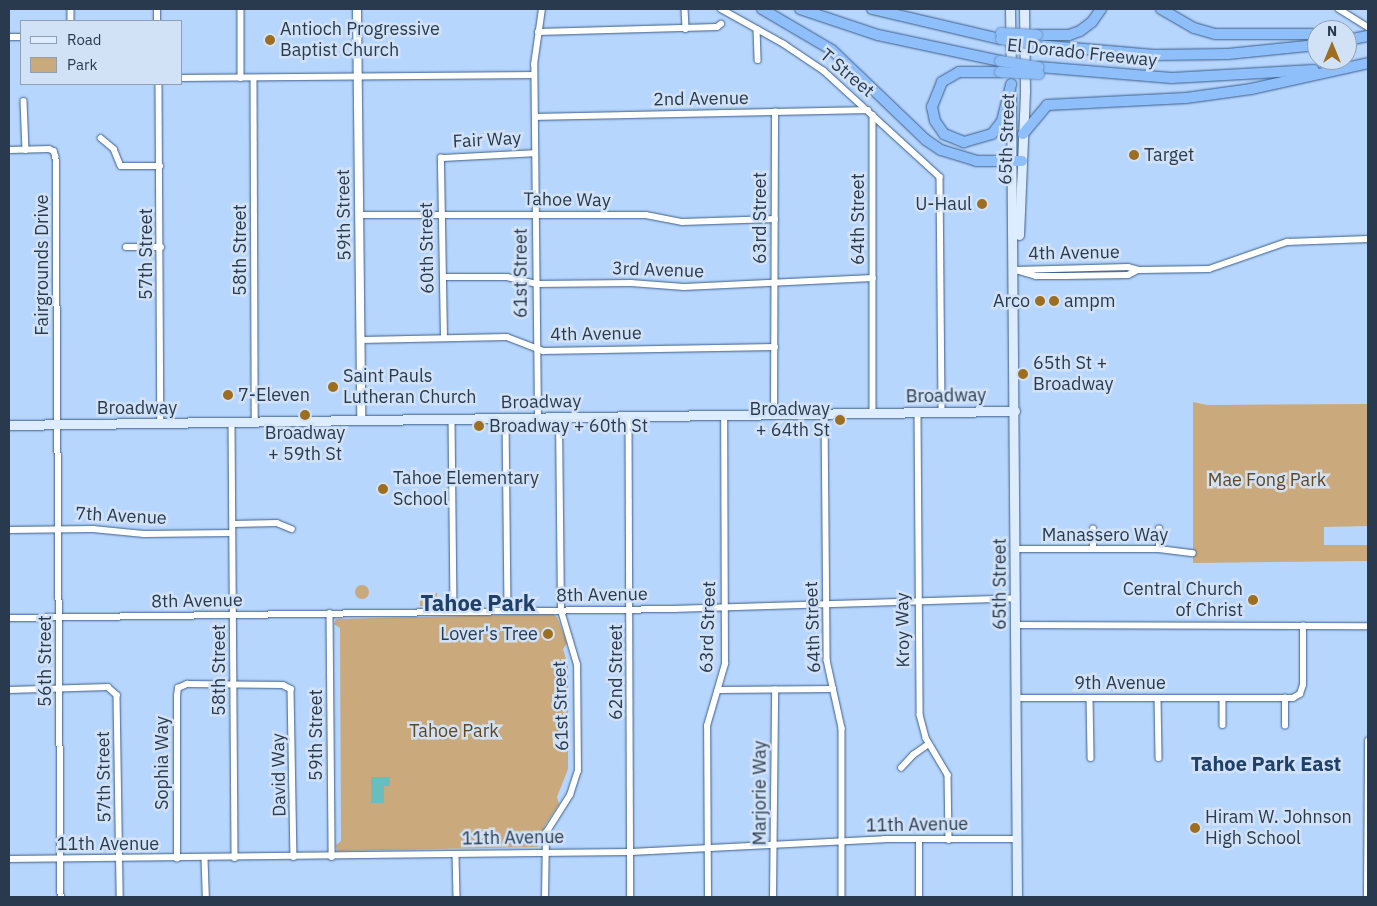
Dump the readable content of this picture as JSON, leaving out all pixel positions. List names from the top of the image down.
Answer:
{
  "streets": {
    "highway": ["El Dorado Freeway"],
    "main road": ["65th Street", "Broadway"],
    "street": [
      "T Street",
      "2nd Avenue",
      "Fair Way",
      "Tahoe Way",
      "59th Street",
      "63rd Street",
      "64th Street",
      "60th Street",
      "58th Street",
      "4th Avenue",
      "57th Street",
      "Fairgrounds Drive",
      "3rd Avenue",
      "61st Street",
      "7th Avenue",
      "Manassero Way",
      "8th Avenue",
      "Kroy Way",
      "56th Street",
      "62nd Street",
      "9th Avenue",
      "Sophia Way",
      "David Way",
      "Marjorie Way",
      "11th Avenue"
    ]
  },
  "crossings": [
    ["T Street", "2nd Avenue"],
    ["T Street", "64th Street"],
    ["T Street", "Broadway"],
    ["2nd Avenue", "63rd Street"],
    ["2nd Avenue", "64th Street"],
    ["2nd Avenue", "61st Street"],
    ["65th Street", "4th Avenue"],
    ["65th Street", "Broadway"],
    ["65th Street", "Manassero Way"],
    ["65th Street", "8th Avenue"],
    ["65th Street", "9th Avenue"],
    ["65th Street", "11th Avenue"],
    ["Fair Way", "60th Street"],
    ["Fair Way", "61st Street"],
    ["Tahoe Way", "59th Street"],
    ["Tahoe Way", "63rd Street"],
    ["Tahoe Way", "60th Street"],
    ["Tahoe Way", "61st Street"],
    ["59th Street", "4th Avenue"],
    ["59th Street", "Broadway"],
    ["59th Street", "8th Avenue"],
    ["59th Street", "11th Avenue"],
    ["63rd Street", "4th Avenue"],
    ["63rd Street", "3rd Avenue"],
    ["63rd Street", "Broadway"],
    ["63rd Street", "8th Avenue"],
    ["63rd Street", "11th Avenue"],
    ["64th Street", "3rd Avenue"],
    ["64th Street", "Broadway"],
    ["64th Street", "8th Avenue"],
    ["64th Street", "11th Avenue"],
    ["60th Street", "4th Avenue"],
    ["60th Street", "3rd Avenue"],
    ["58th Street", "Broadway"],
    ["58th Street", "7th Avenue"],
    ["58th Street", "8th Avenue"],
    ["58th Street", "Sophia Way"],
    ["58th Street", "David Way"],
    ["58th Street", "11th Avenue"],
    ["4th Avenue", "61st Street"],
    ["57th Street", "Broadway"],
    ["57th Street", "56th Street"],
    ["57th Street", "11th Avenue"],
    ["Fairgrounds Drive", "Broadway"],
    ["Fairgrounds Drive", "56th Street"],
    ["3rd Avenue", "61st Street"],
    ["61st Street", "Broadway"],
    ["61st Street", "8th Avenue"],
    ["61st Street", "11th Avenue"],
    ["Broadway", "Kroy Way"],
    ["Broadway", "56th Street"],
    ["Broadway", "62nd Street"],
    ["7th Avenue", "56th Street"],
    ["8th Avenue", "Kroy Way"],
    ["8th Avenue", "56th Street"],
    ["8th Avenue", "62nd Street"],
    ["Kroy Way", "11th Avenue"],
    ["56th Street", "11th Avenue"],
    ["62nd Street", "11th Avenue"],
    ["Sophia Way", "David Way"],
    ["Sophia Way", "11th Avenue"],
    ["David Way", "11th Avenue"],
    ["Marjorie Way", "11th Avenue"]
  ],
  "districts": ["Tahoe Park", "Tahoe Park East"],
  "parks": ["Mae Fong Park", "Tahoe Park"],
  "places": [
    "Antioch Progressive Baptist Church",
    "Target",
    "U-Haul",
    "Arco",
    "ampm",
    "65th St + Broadway",
    "Saint Pauls Lutheran Church",
    "7-Eleven",
    "Broadway + 59th St",
    "Broadway + 64th St",
    "Broadway + 60th St",
    "Tahoe Elementary School",
    "Central Church of Christ",
    "Lover's Tree",
    "Hiram W. Johnson High School"
  ],
  "legend": ["Road", "Park"],
  "north": "top"
}
